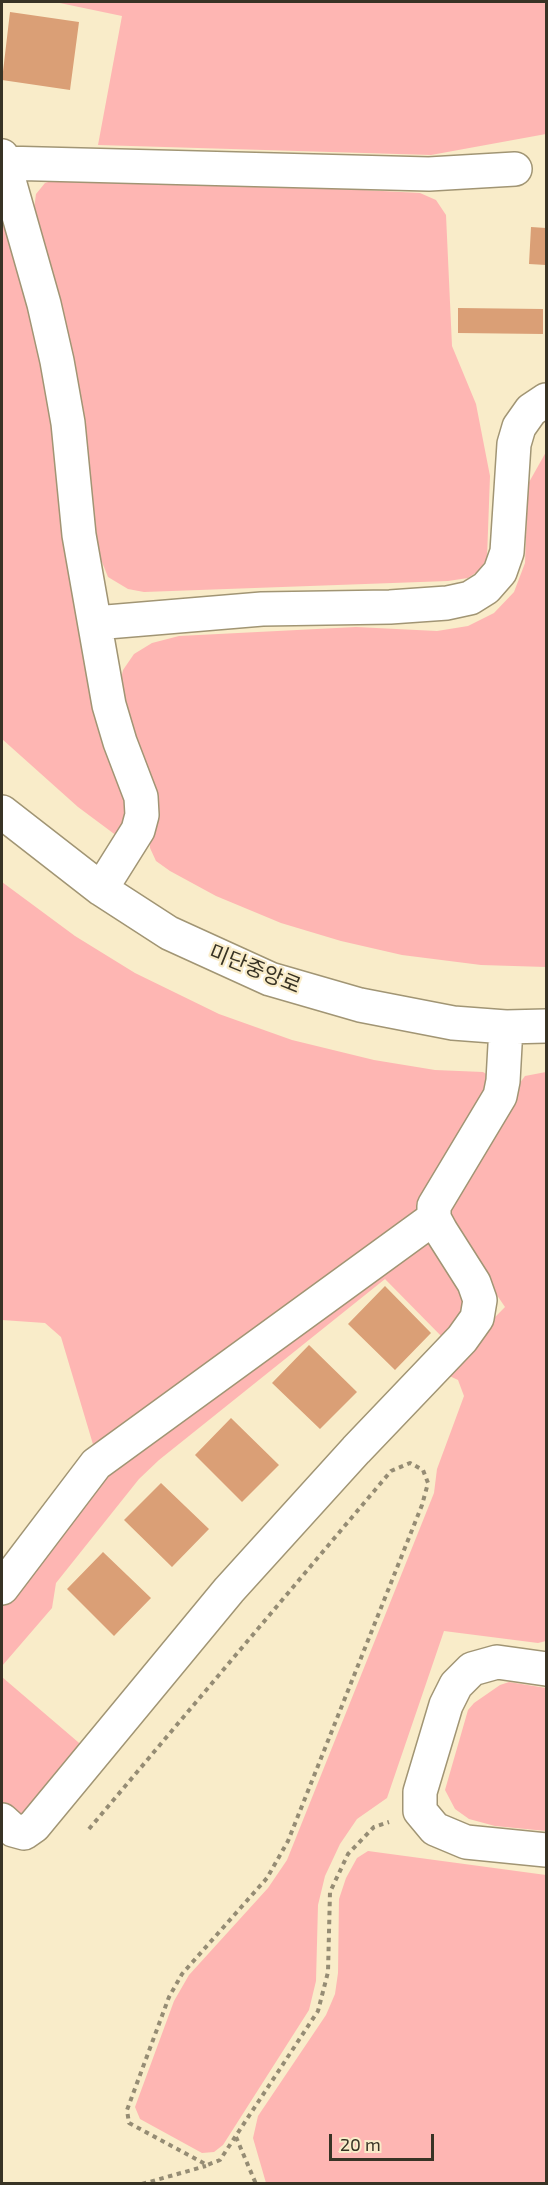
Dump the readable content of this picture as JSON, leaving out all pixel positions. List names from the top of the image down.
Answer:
{
  "streets": {
    "street": ["미단중앙로"]
  },
  "scale_bar": "20 m"
}
